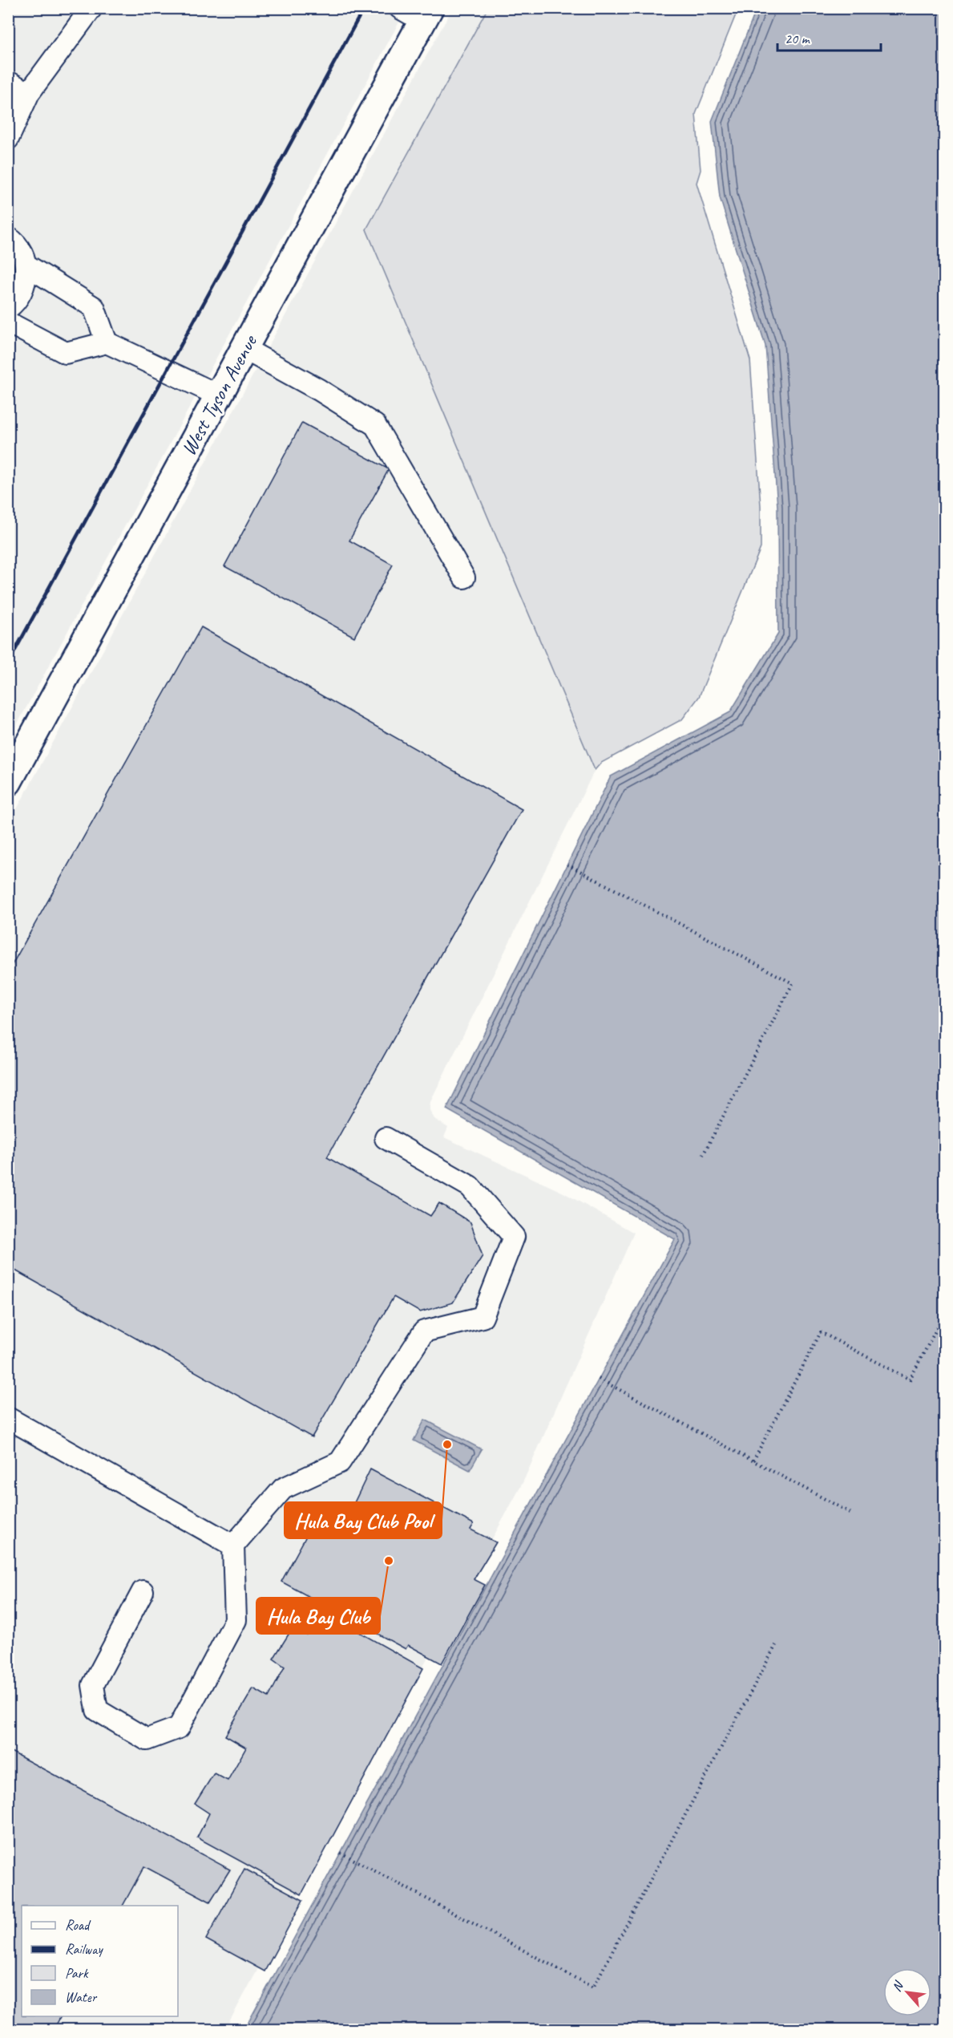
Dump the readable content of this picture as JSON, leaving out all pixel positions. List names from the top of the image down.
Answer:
{
  "streets": {
    "street": ["West Tyson Avenue"]
  },
  "places": ["Hula Bay Club Pool", "Hula Bay Club"],
  "legend": [
    "Road",
    "Railway",
    "Park",
    "Water"
  ],
  "scale_bar": "20 m",
  "north": "top left"
}
